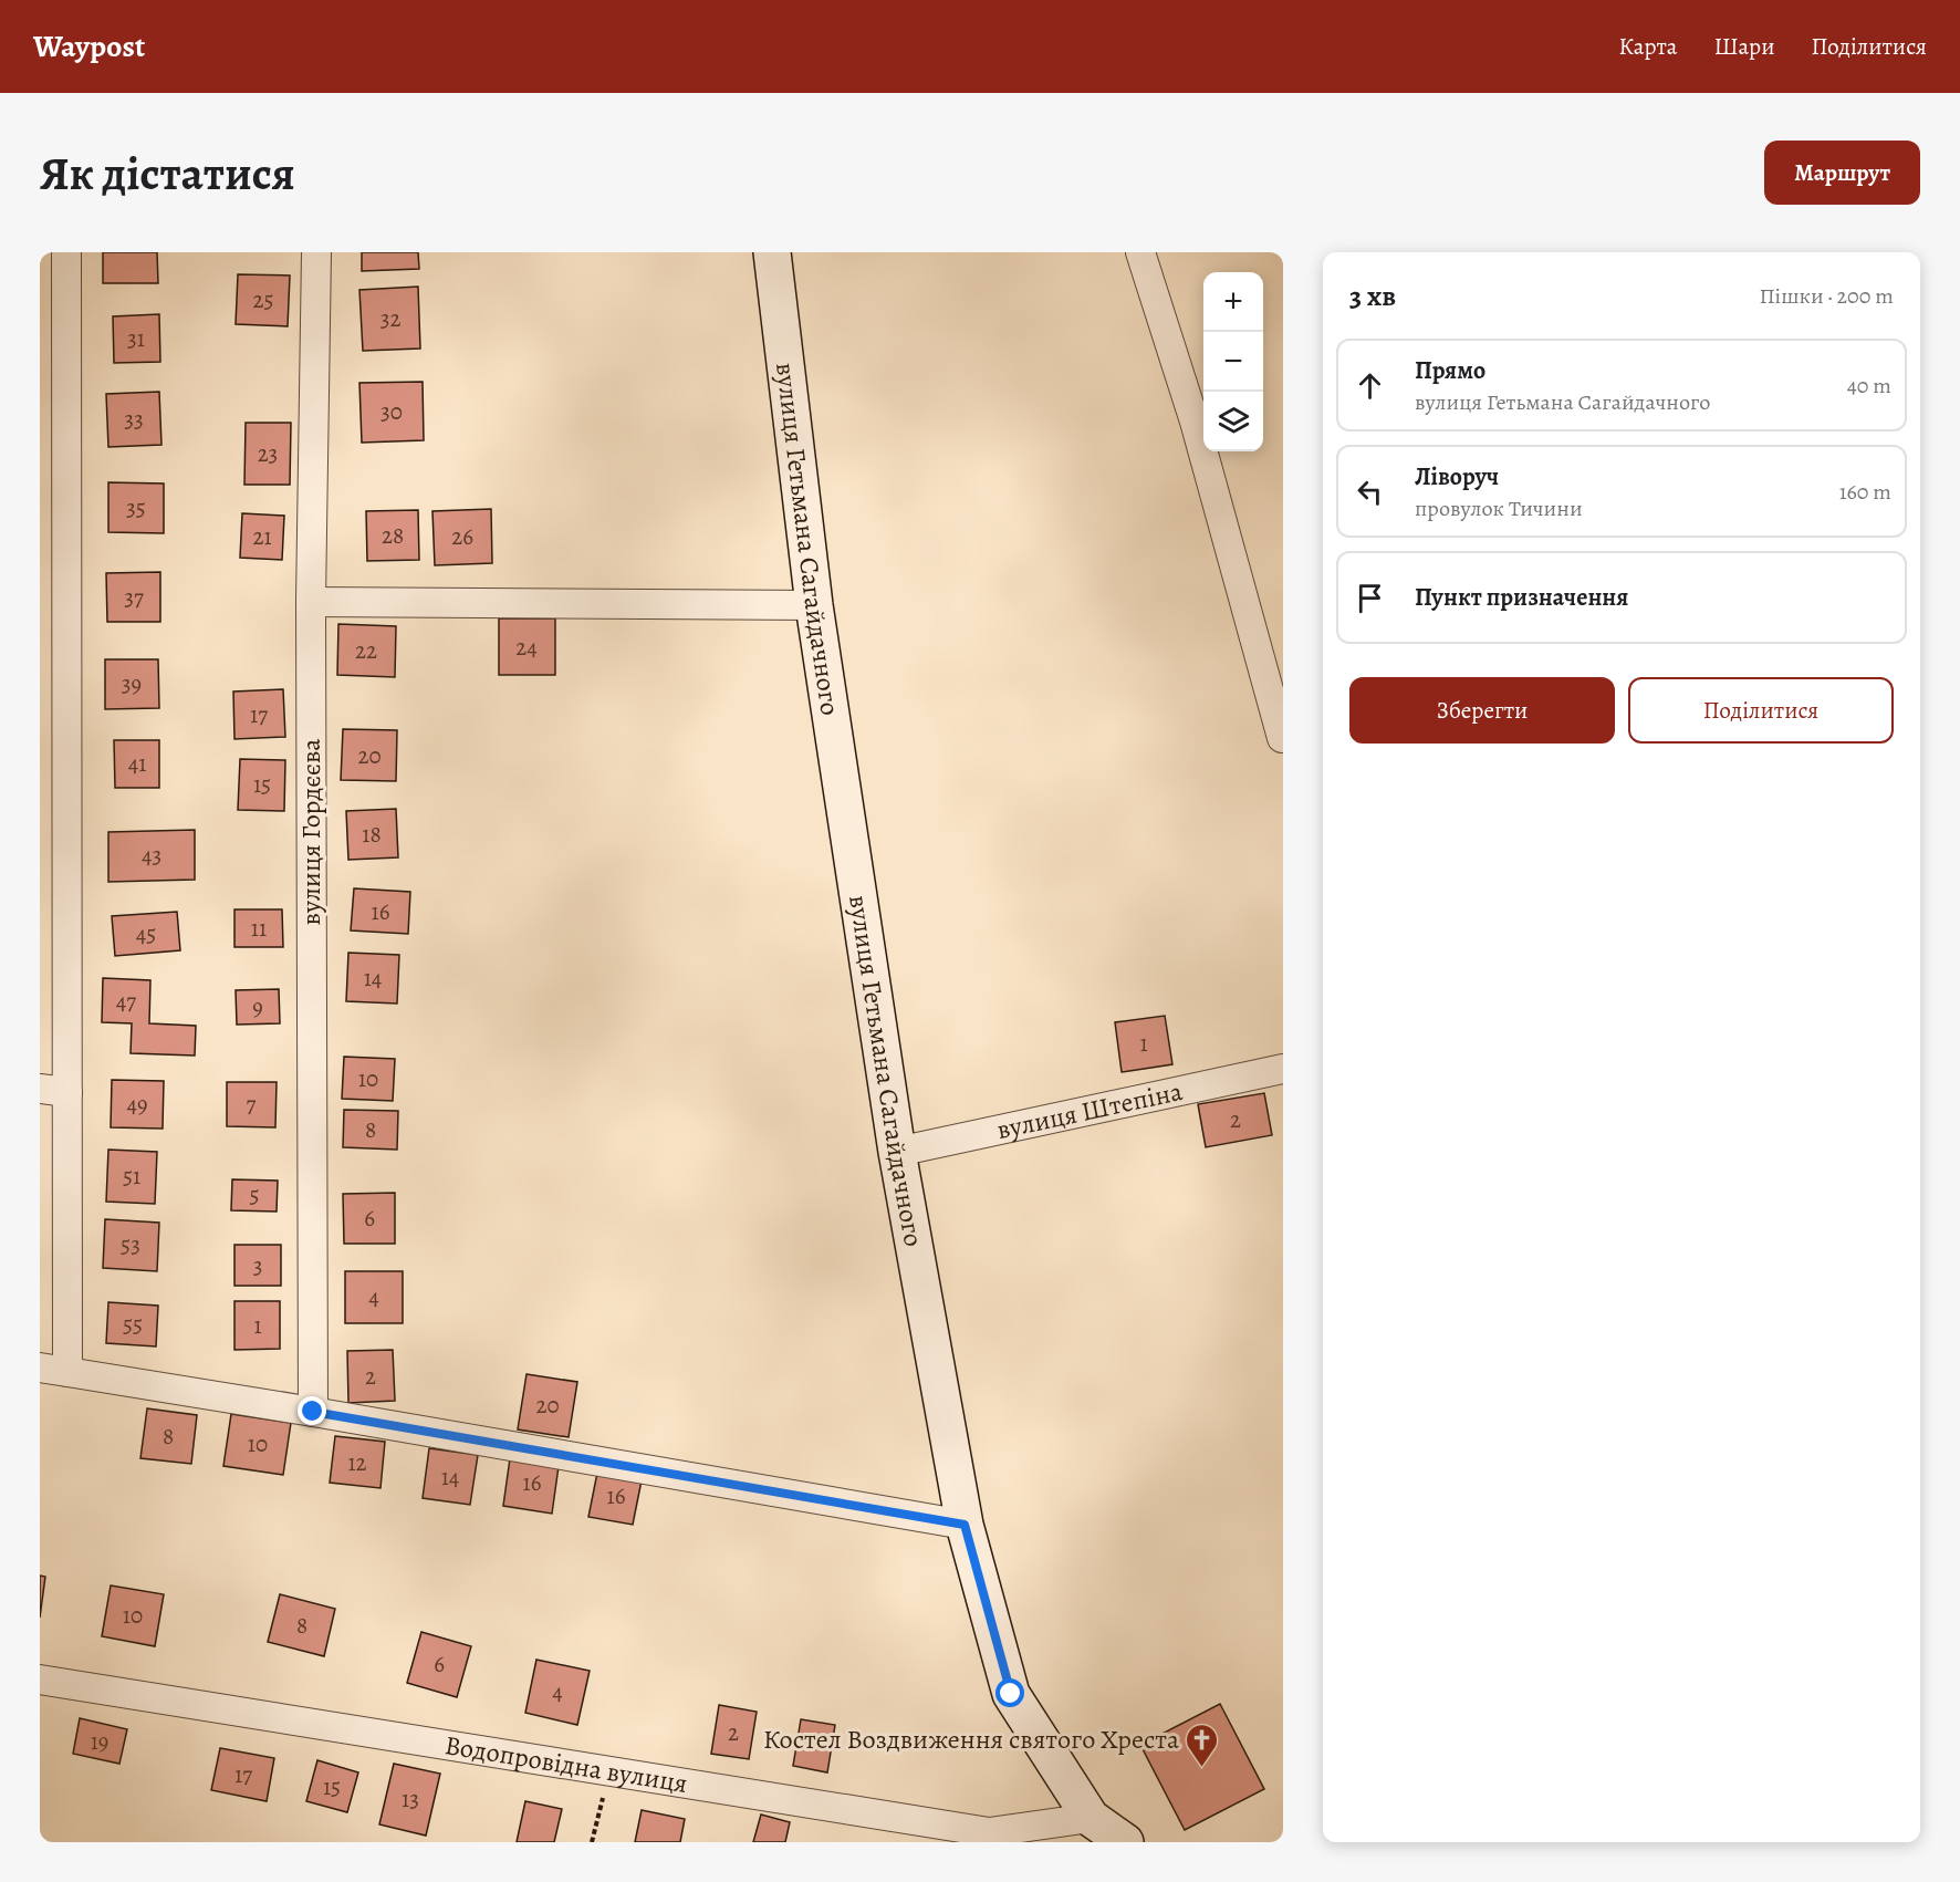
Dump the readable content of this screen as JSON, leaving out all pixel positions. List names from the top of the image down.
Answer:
{
  "streets": {
    "main road": ["вулиця Гетьмана Сагайдачного"],
    "street": ["вулиця Гордєєва", "вулиця Штепіна", "Водопровідна вулиця"]
  },
  "crossings": [
    ["вулиця Гетьмана Сагайдачного", "вулиця Штепіна"],
    ["вулиця Гетьмана Сагайдачного", "Водопровідна вулиця"]
  ],
  "places": {
    "church": ["Костел Воздвиження святого Хреста"]
  },
  "house_numbers": [
    "25",
    "32",
    "31",
    "30",
    "33",
    "23",
    "35",
    "28",
    "21",
    "26",
    "37",
    "24",
    "22",
    "39",
    "17",
    "20",
    "41",
    "15",
    "18",
    "43",
    "16",
    "11",
    "45",
    "14",
    "47",
    "9",
    "1",
    "10",
    "49",
    "7",
    "2",
    "8",
    "51",
    "5",
    "6",
    "53",
    "3",
    "4",
    "55",
    "1",
    "2",
    "20",
    "8",
    "10",
    "12",
    "14",
    "16",
    "16",
    "10",
    "8",
    "6",
    "4",
    "2",
    "19",
    "17",
    "15",
    "13"
  ],
  "page": {
    "header": "Waypost",
    "nav": ["Карта", "Шари", "Поділитися"],
    "buttons": [
      "Маршрут",
      ["Зберегти", "Поділитися"]
    ],
    "title": "Як дістатися",
    "heading": ["3 хв", "Пішки · 200 m"],
    "map_buttons": ["+", "−"],
    "list": [
      ["Прямо", "вулиця Гетьмана Сагайдачного", "40 m"],
      ["Ліворуч", "провулок Тичини", "160 m"],
      "Пункт призначення"
    ]
  }
}
